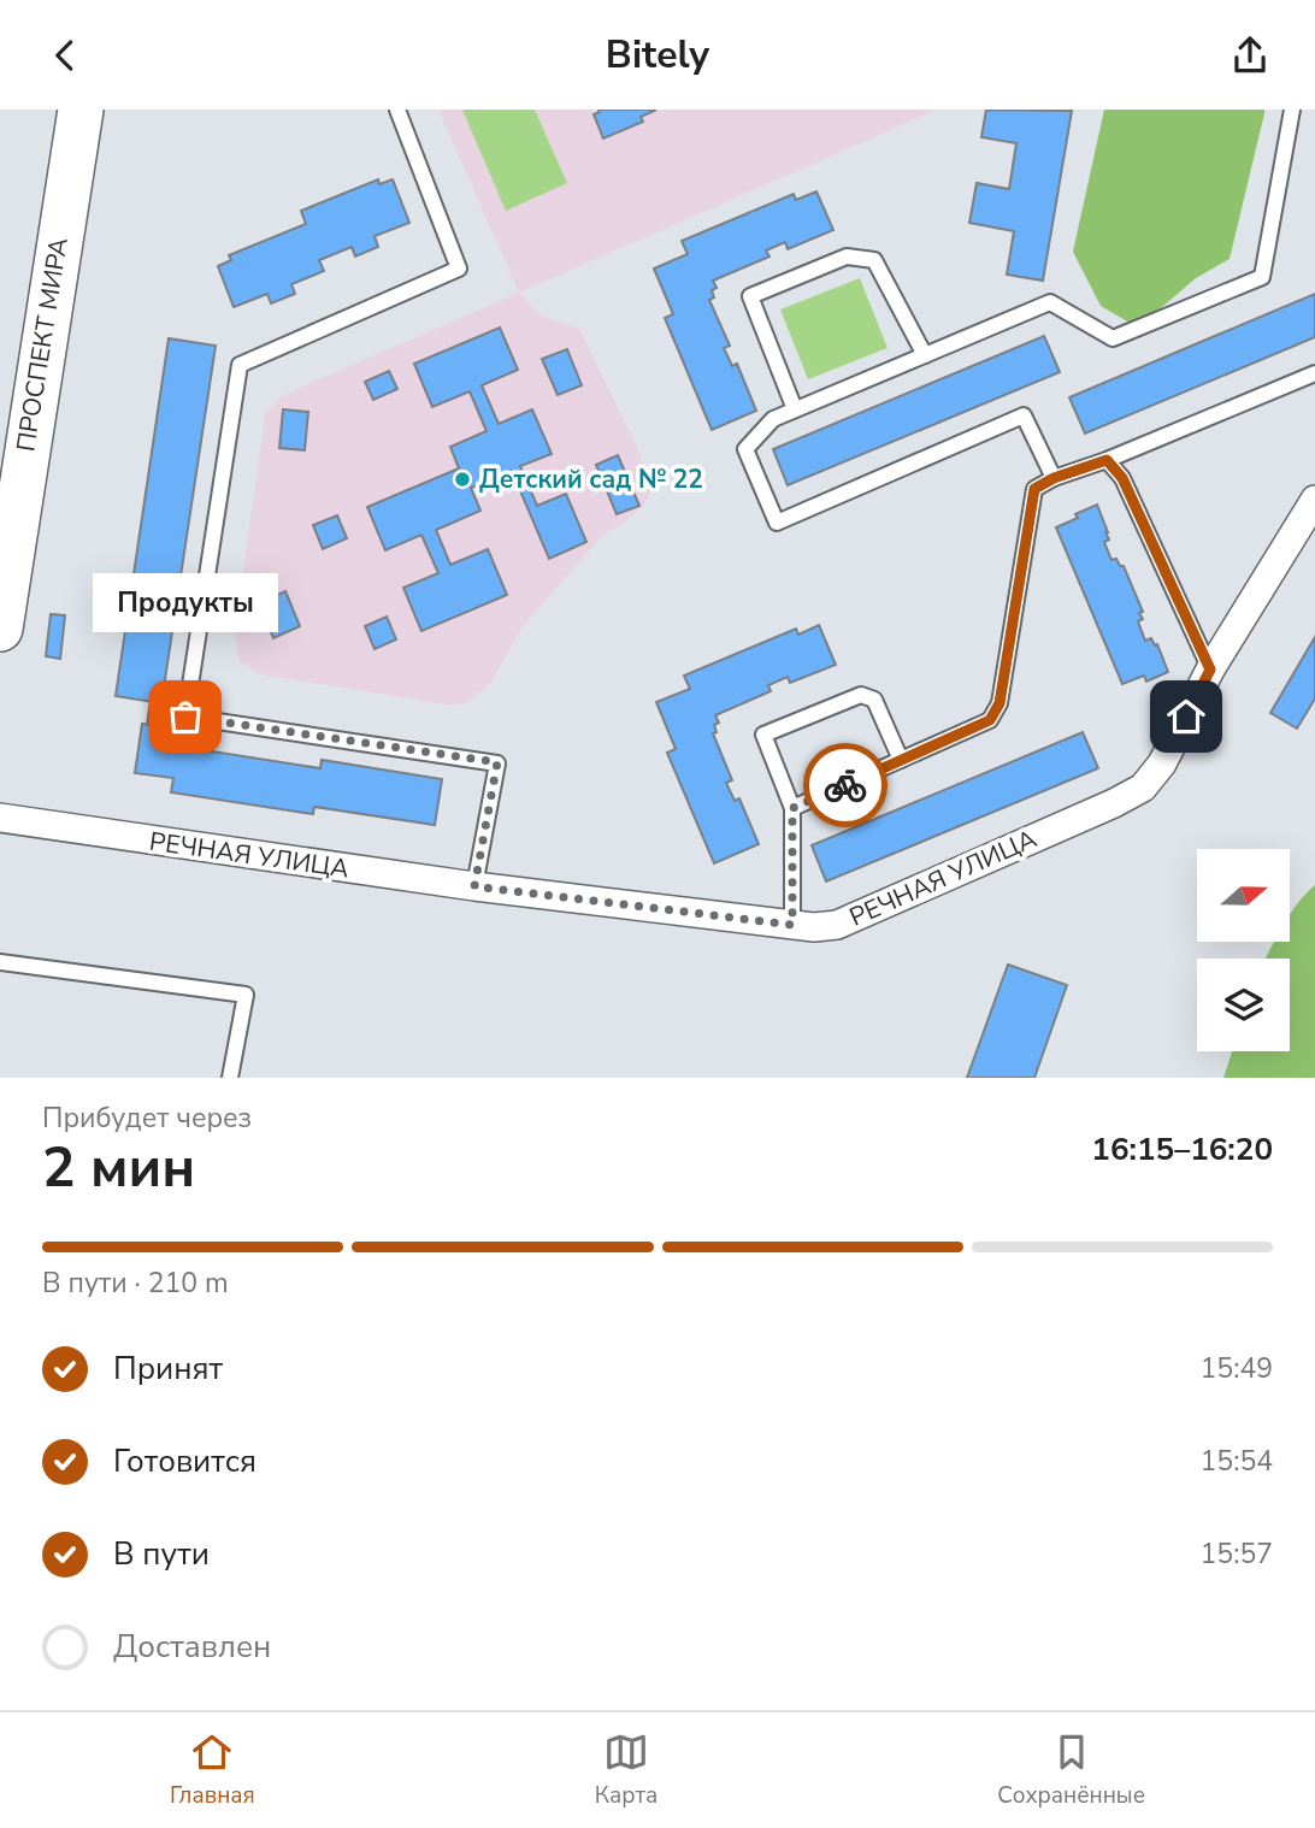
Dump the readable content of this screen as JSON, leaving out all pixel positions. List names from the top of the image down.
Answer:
{
  "streets": {
    "main road": ["ПРОСПЕКТ МИРА"],
    "street": ["РЕЧНАЯ УЛИЦА"]
  },
  "places": ["Детский сад № 22", "Продукты"],
  "north": "right",
  "page": {
    "header": "Bitely",
    "bubble": "Продукты",
    "heading": ["2 мин", "Прибудет через", "16:15–16:20"],
    "bar": "В пути · 210 m",
    "list": [
      ["Принят", "15:49"],
      ["Готовится", "15:54"],
      ["В пути", "15:57"],
      "Доставлен"
    ],
    "tabs": ["Главная", "Карта", "Сохранённые"]
  }
}
